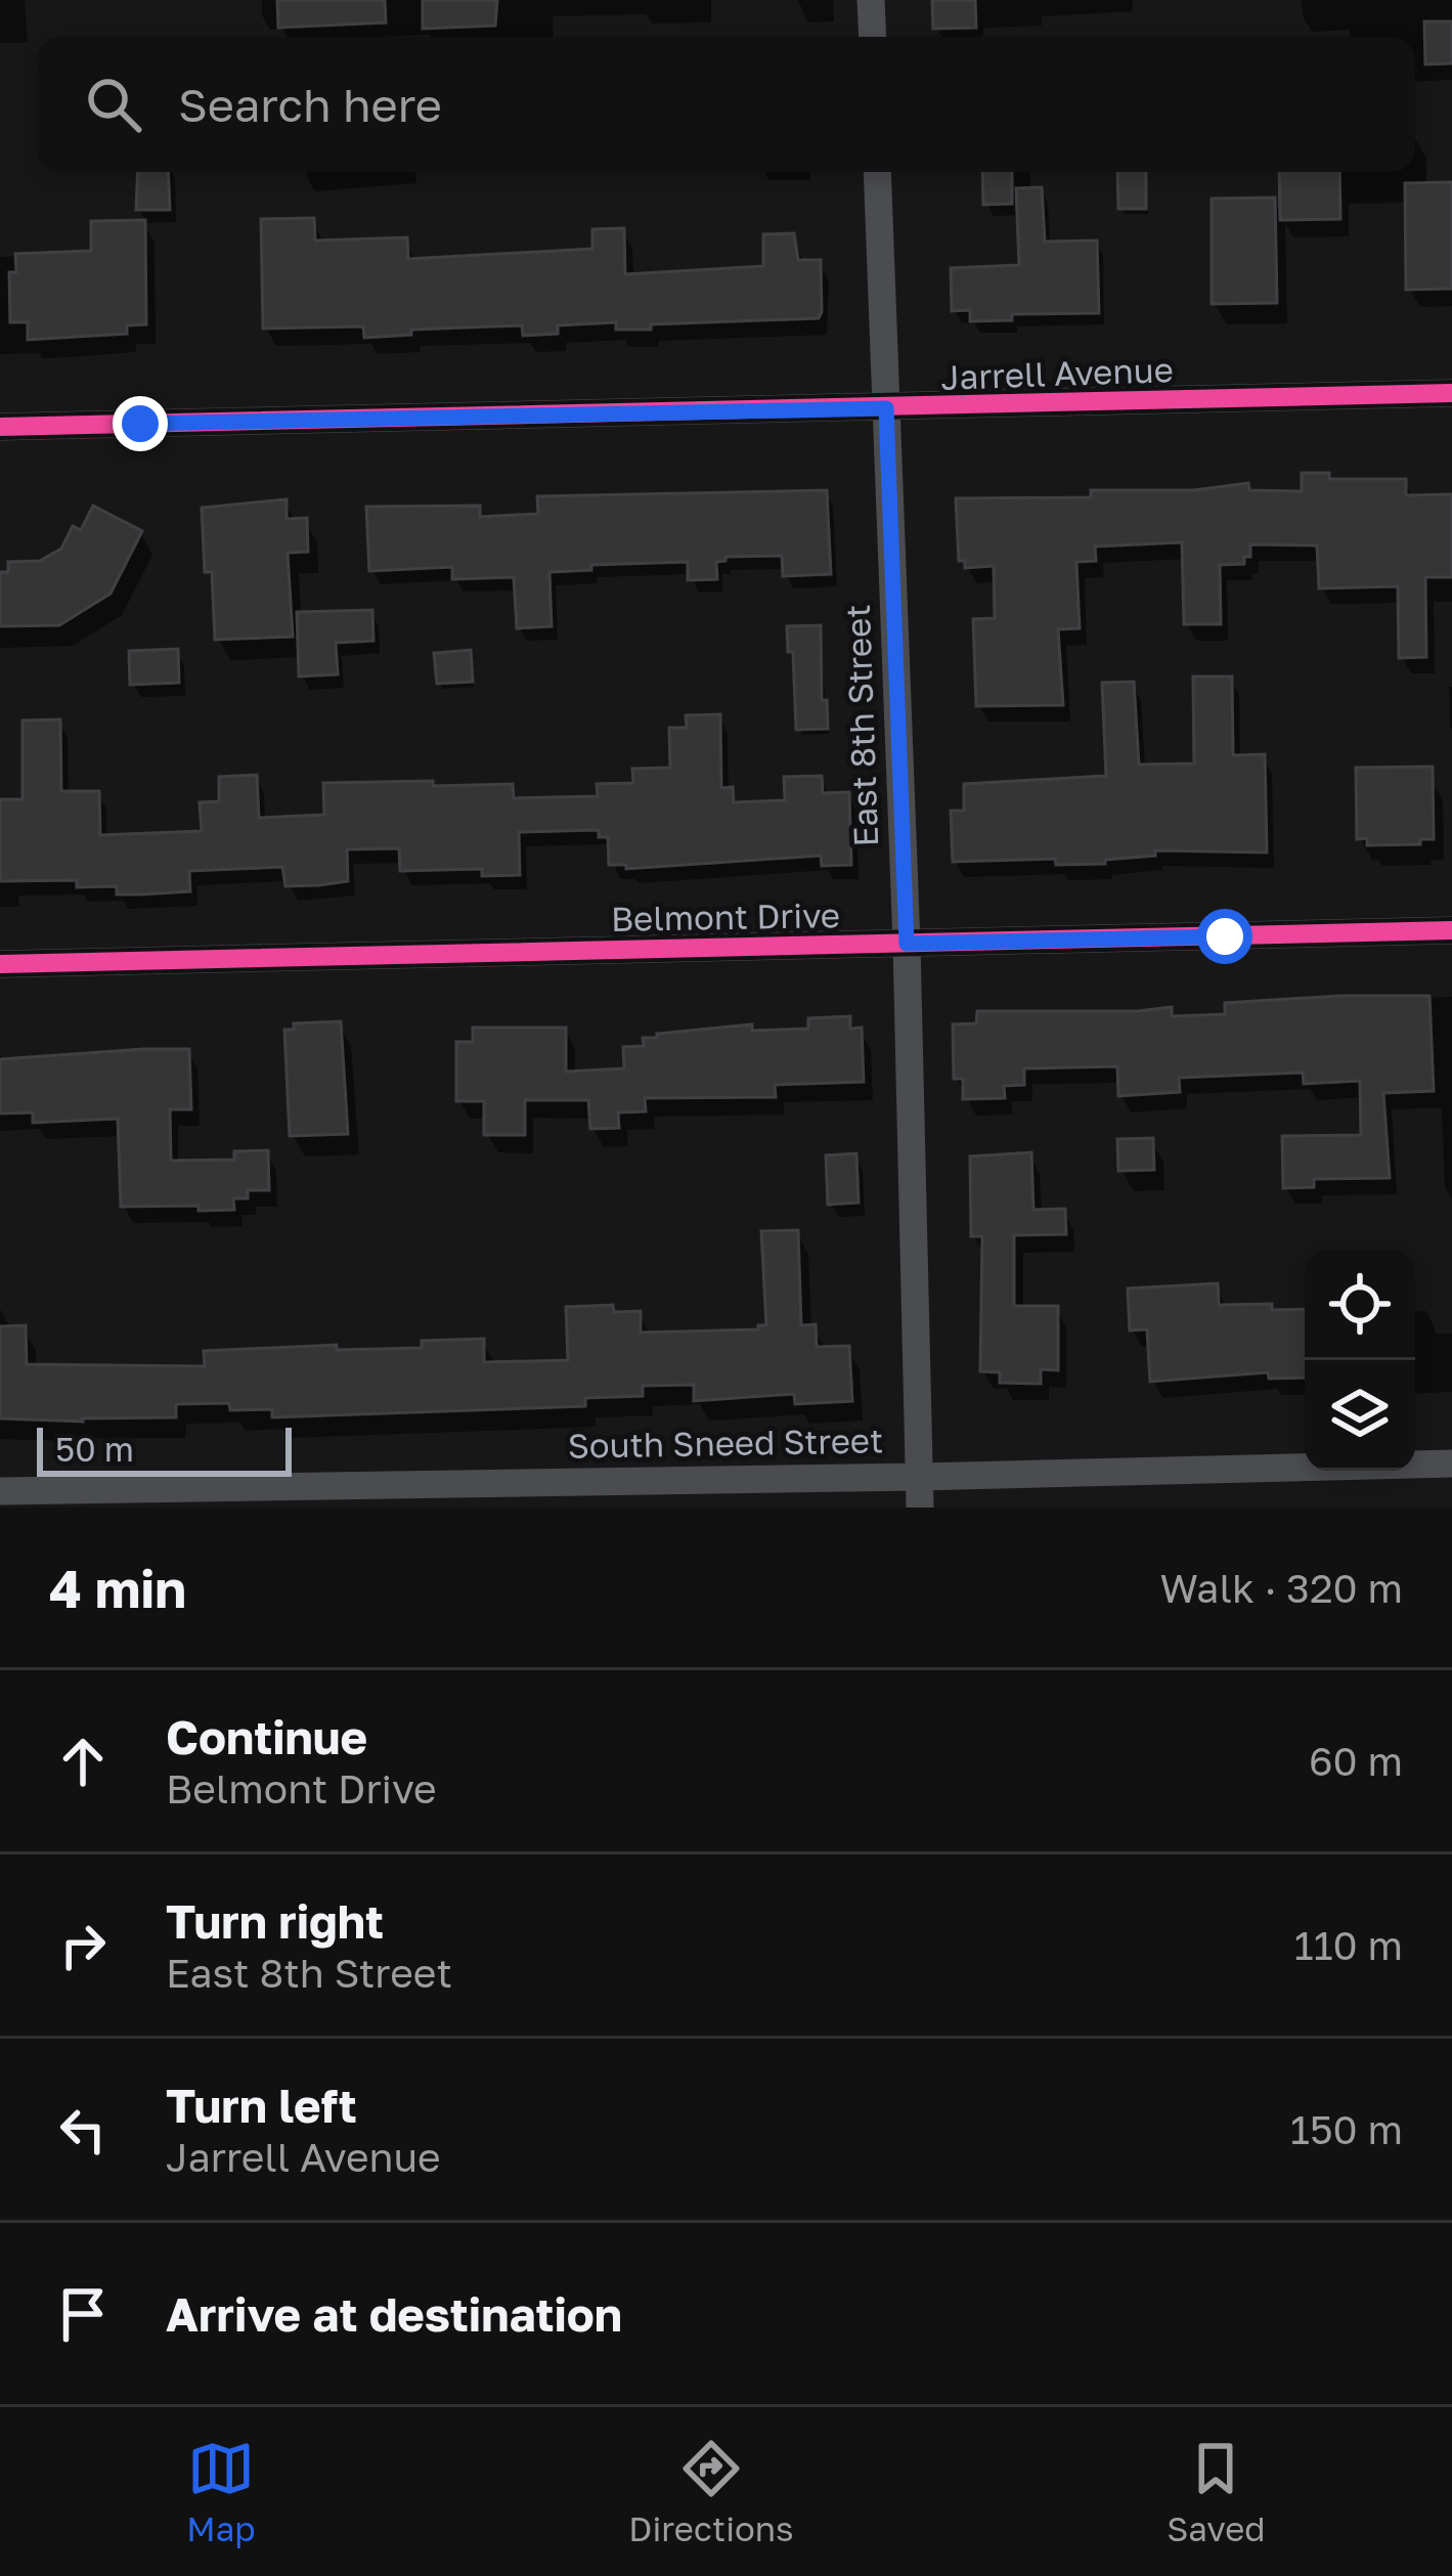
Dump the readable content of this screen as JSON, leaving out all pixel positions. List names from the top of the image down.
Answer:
{
  "streets": {
    "street": [
      "Jarrell Avenue",
      "East 8th Street",
      "Belmont Drive",
      "South Sneed Street"
    ]
  },
  "crossings": [
    ["Jarrell Avenue", "East 8th Street"],
    ["East 8th Street", "Belmont Drive"],
    ["East 8th Street", "South Sneed Street"]
  ],
  "scale_bar": "50 m",
  "page": {
    "search": "Search here",
    "scale": "50 m",
    "heading": ["4 min", "Walk · 320 m"],
    "list": [
      ["Continue", "Belmont Drive", "60 m"],
      ["Turn right", "East 8th Street", "110 m"],
      ["Turn left", "Jarrell Avenue", "150 m"],
      "Arrive at destination"
    ],
    "nav": ["Map", "Directions", "Saved"]
  }
}
